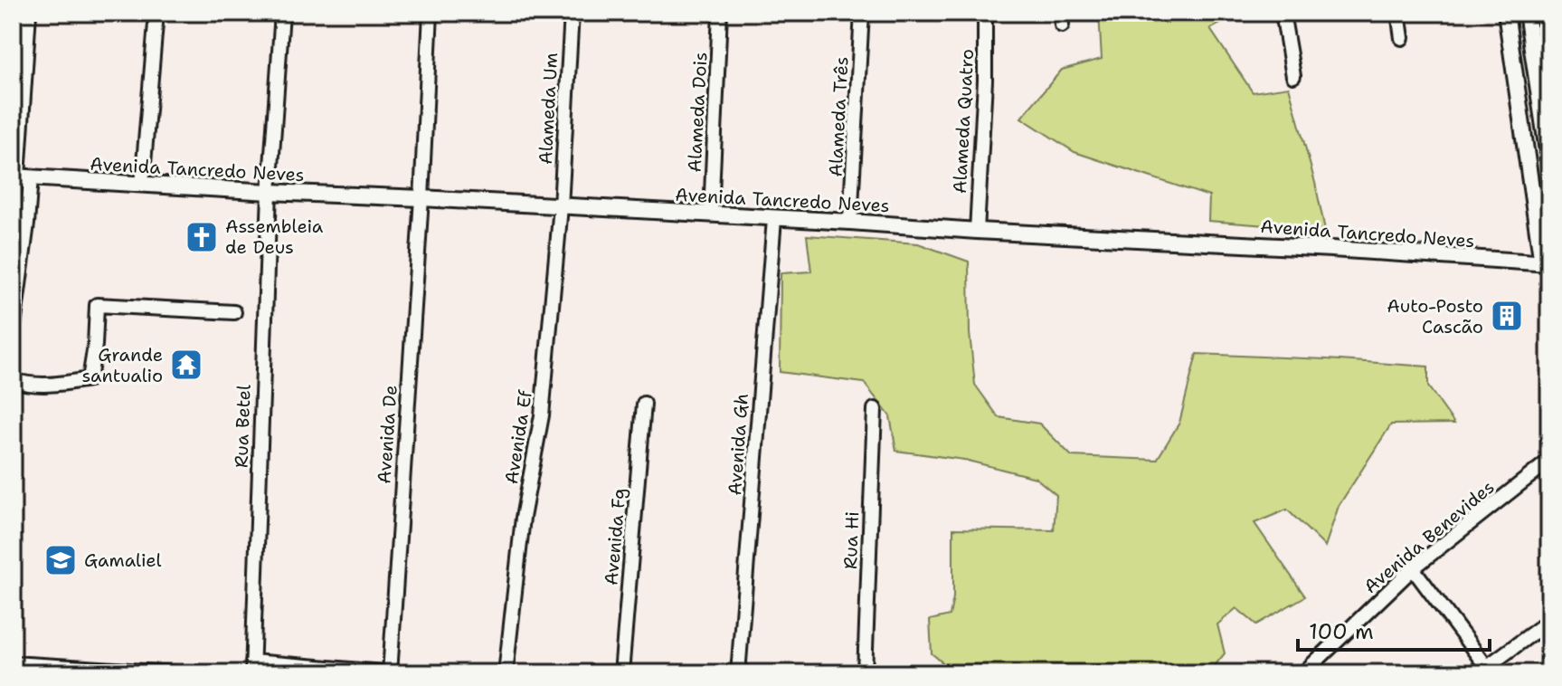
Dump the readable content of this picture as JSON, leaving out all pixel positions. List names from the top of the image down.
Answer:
{
  "streets": {
    "street": [
      "Alameda Um",
      "Alameda Dois",
      "Alameda Três",
      "Alameda Quatro",
      "Avenida Tancredo Neves",
      "Rua Betel",
      "Avenida De",
      "Avenida Ef",
      "Avenida Gh",
      "Avenida Fg",
      "Avenida Benevides",
      "Rua Hi"
    ]
  },
  "crossings": [
    ["Alameda Um", "Avenida Tancredo Neves"],
    ["Alameda Um", "Avenida Ef"],
    ["Alameda Dois", "Avenida Tancredo Neves"],
    ["Alameda Três", "Avenida Tancredo Neves"],
    ["Alameda Quatro", "Avenida Tancredo Neves"],
    ["Avenida Tancredo Neves", "Rua Betel"],
    ["Avenida Tancredo Neves", "Avenida De"],
    ["Avenida Tancredo Neves", "Avenida Ef"],
    ["Avenida Tancredo Neves", "Avenida Gh"]
  ],
  "places": {
    "church": ["Assembleia de Deus"],
    "building": ["Auto-Posto Cascão"],
    "temple": ["Grande santualio"],
    "school or university": ["Gamaliel"]
  },
  "scale_bar": "100 m"
}
